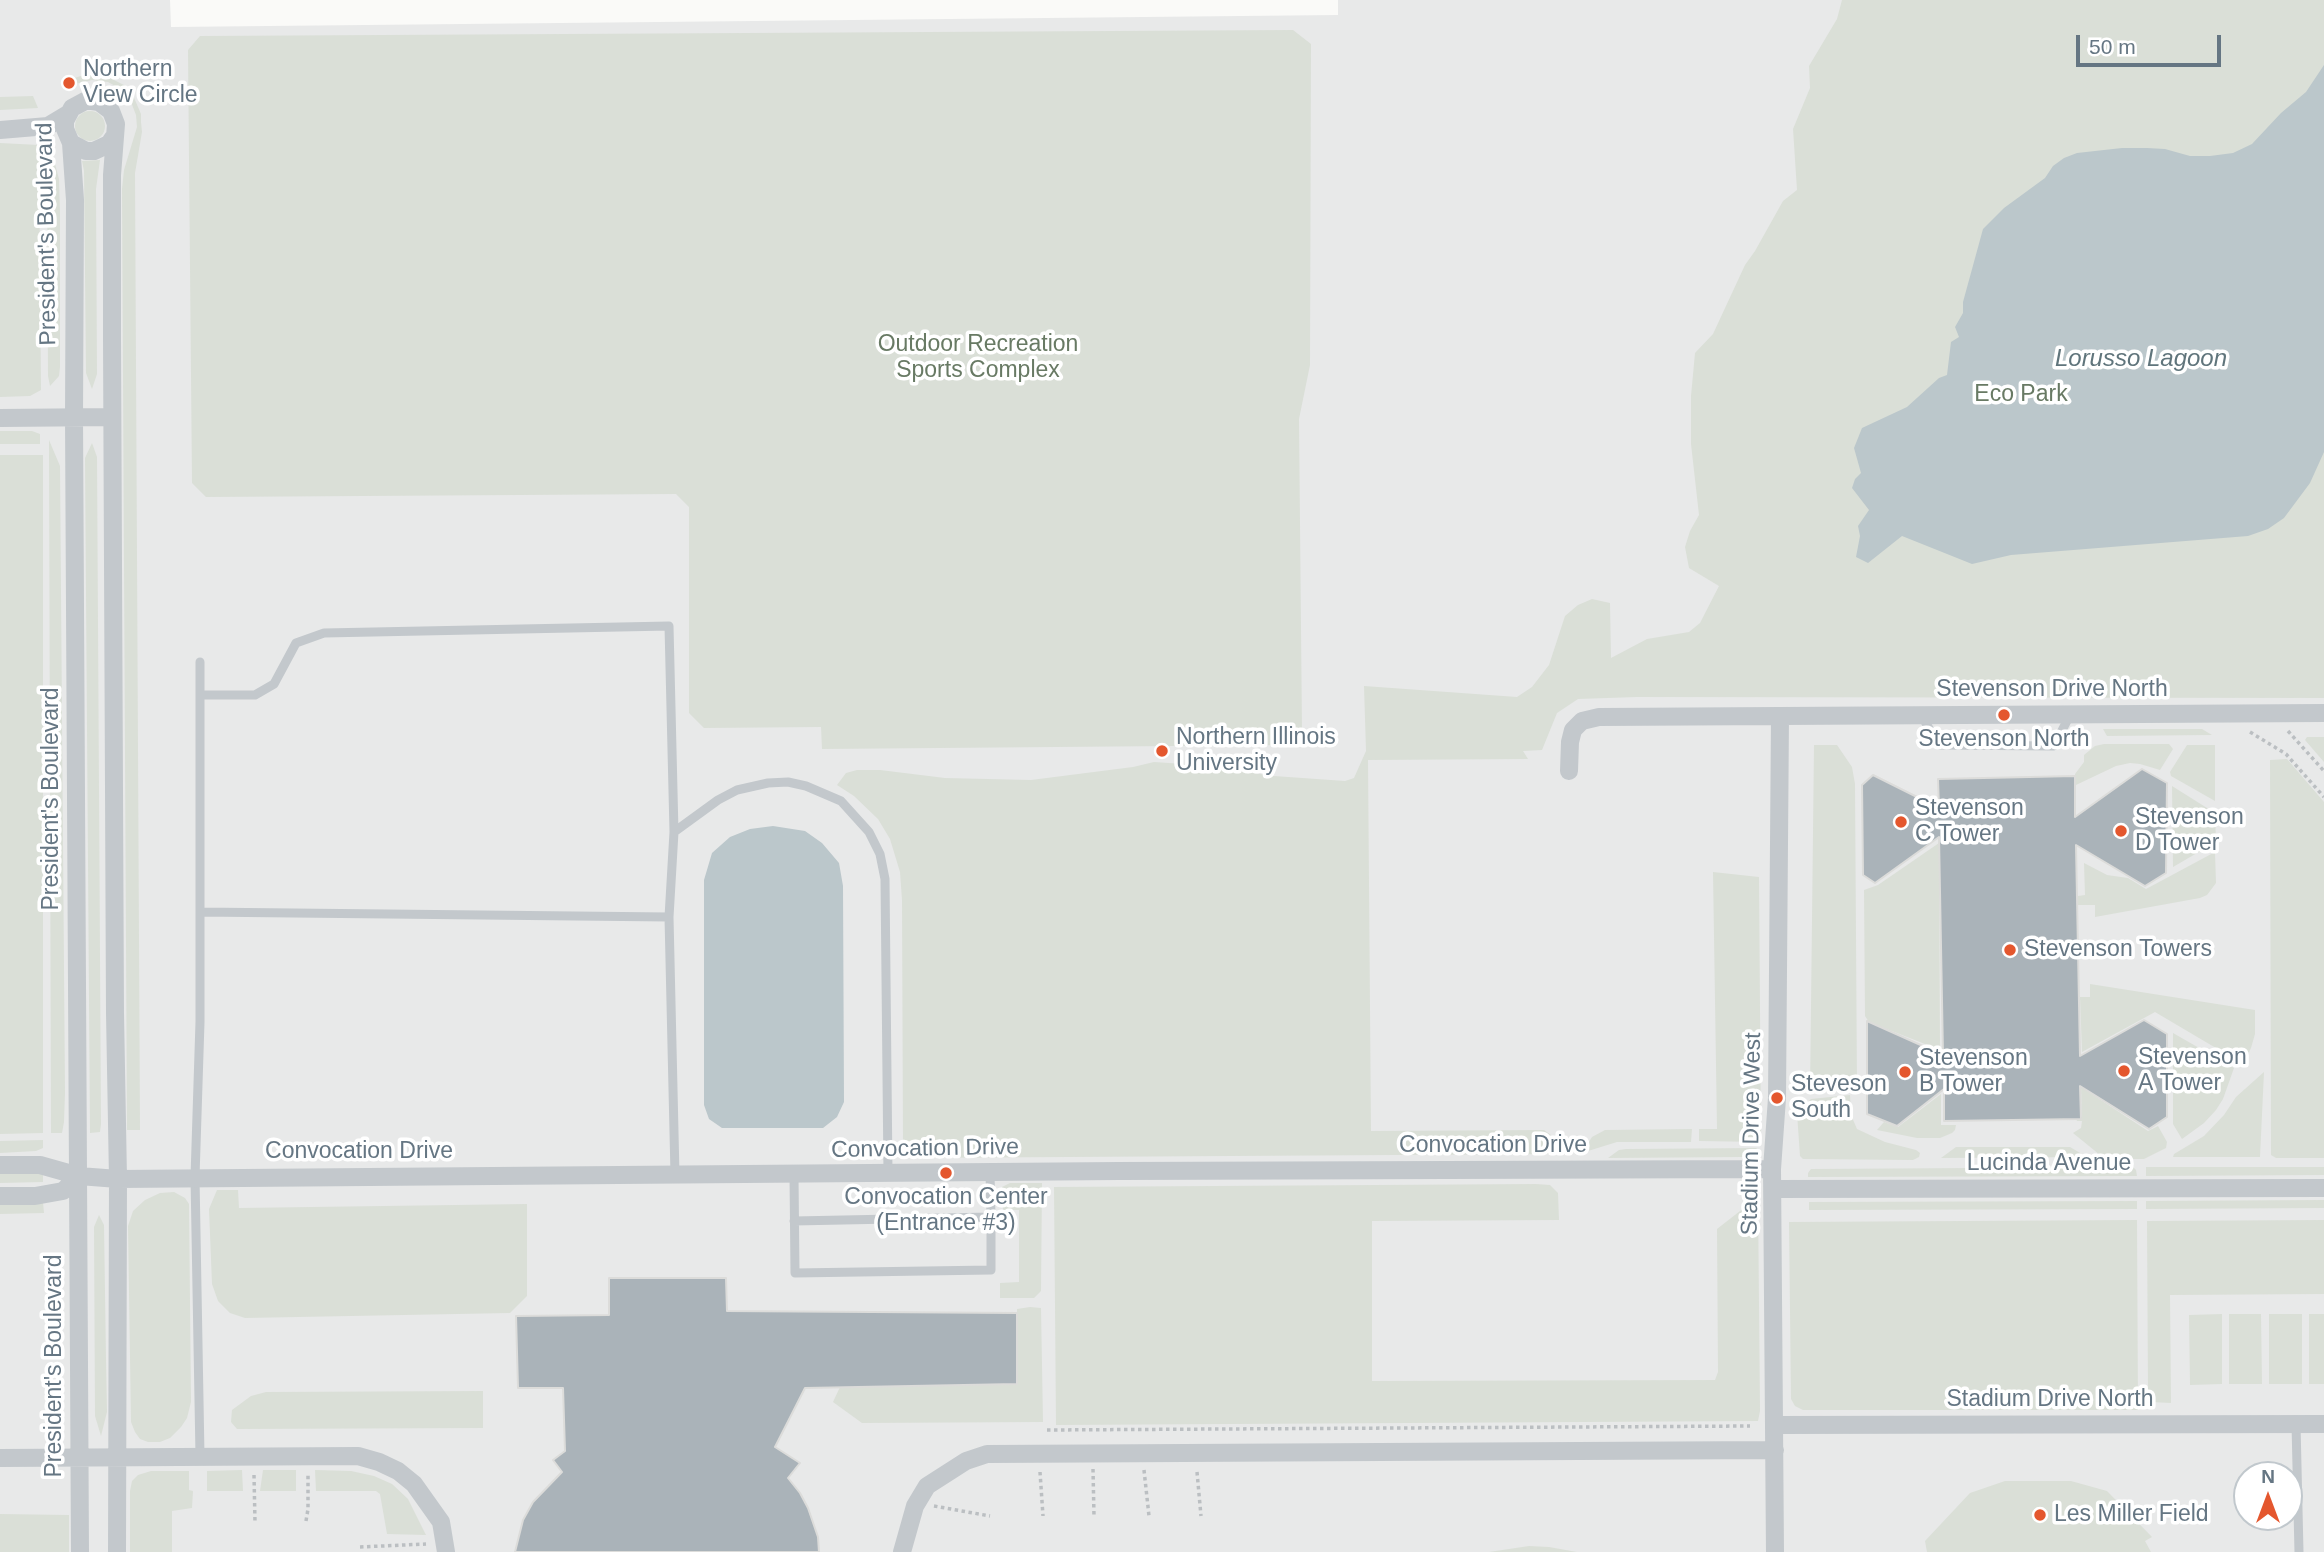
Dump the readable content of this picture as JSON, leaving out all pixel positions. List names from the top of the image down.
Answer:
{
  "streets": {
    "street": [
      "President's Boulevard",
      "Stevenson Drive North",
      "Stadium Drive West",
      "Convocation Drive",
      "Lucinda Avenue",
      "Stadium Drive North"
    ]
  },
  "crossings": [
    ["President's Boulevard", "Convocation Drive"],
    ["Stevenson Drive North", "Stadium Drive West"],
    ["Stadium Drive West", "Convocation Drive"],
    ["Stadium Drive West", "Lucinda Avenue"],
    ["Stadium Drive West", "Stadium Drive North"]
  ],
  "water": ["Lorusso Lagoon"],
  "parks": ["Outdoor Recreation Sports Complex", "Eco Park"],
  "places": [
    "Northern View Circle",
    "Stevenson North",
    "Northern Illinois University",
    "Stevenson C Tower",
    "Stevenson D Tower",
    "Stevenson Towers",
    "Stevenson A Tower",
    "Stevenson B Tower",
    "Steveson South",
    "Convocation Center (Entrance #3)",
    "Les Miller Field"
  ],
  "scale_bar": "50 m",
  "north": "top"
}
